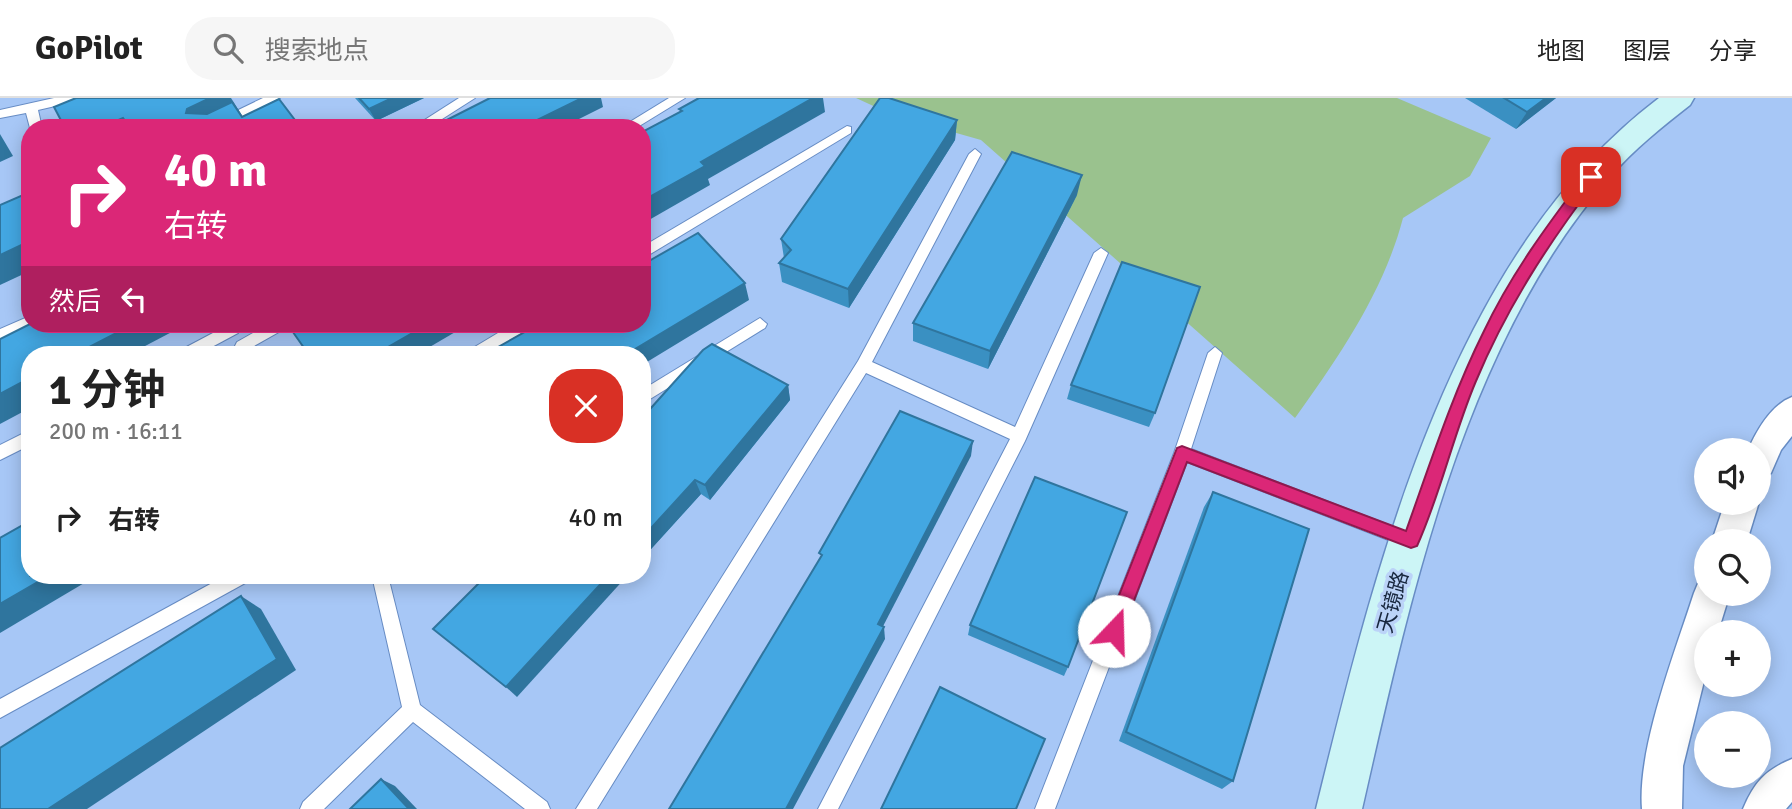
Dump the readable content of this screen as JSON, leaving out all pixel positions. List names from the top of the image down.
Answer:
{
  "streets": {
    "street": ["天镜路"]
  },
  "page": {
    "header": "GoPilot",
    "search": "搜索地点",
    "nav": ["地图", "图层", "分享"],
    "turn": ["40 m", "右转"],
    "then": "然后",
    "heading": ["1 分钟", "200 m · 16:11"],
    "map_buttons": ["+", "−"],
    "list": [
      {
        "name": "右转",
        "value": "40 m"
      }
    ]
  }
}
